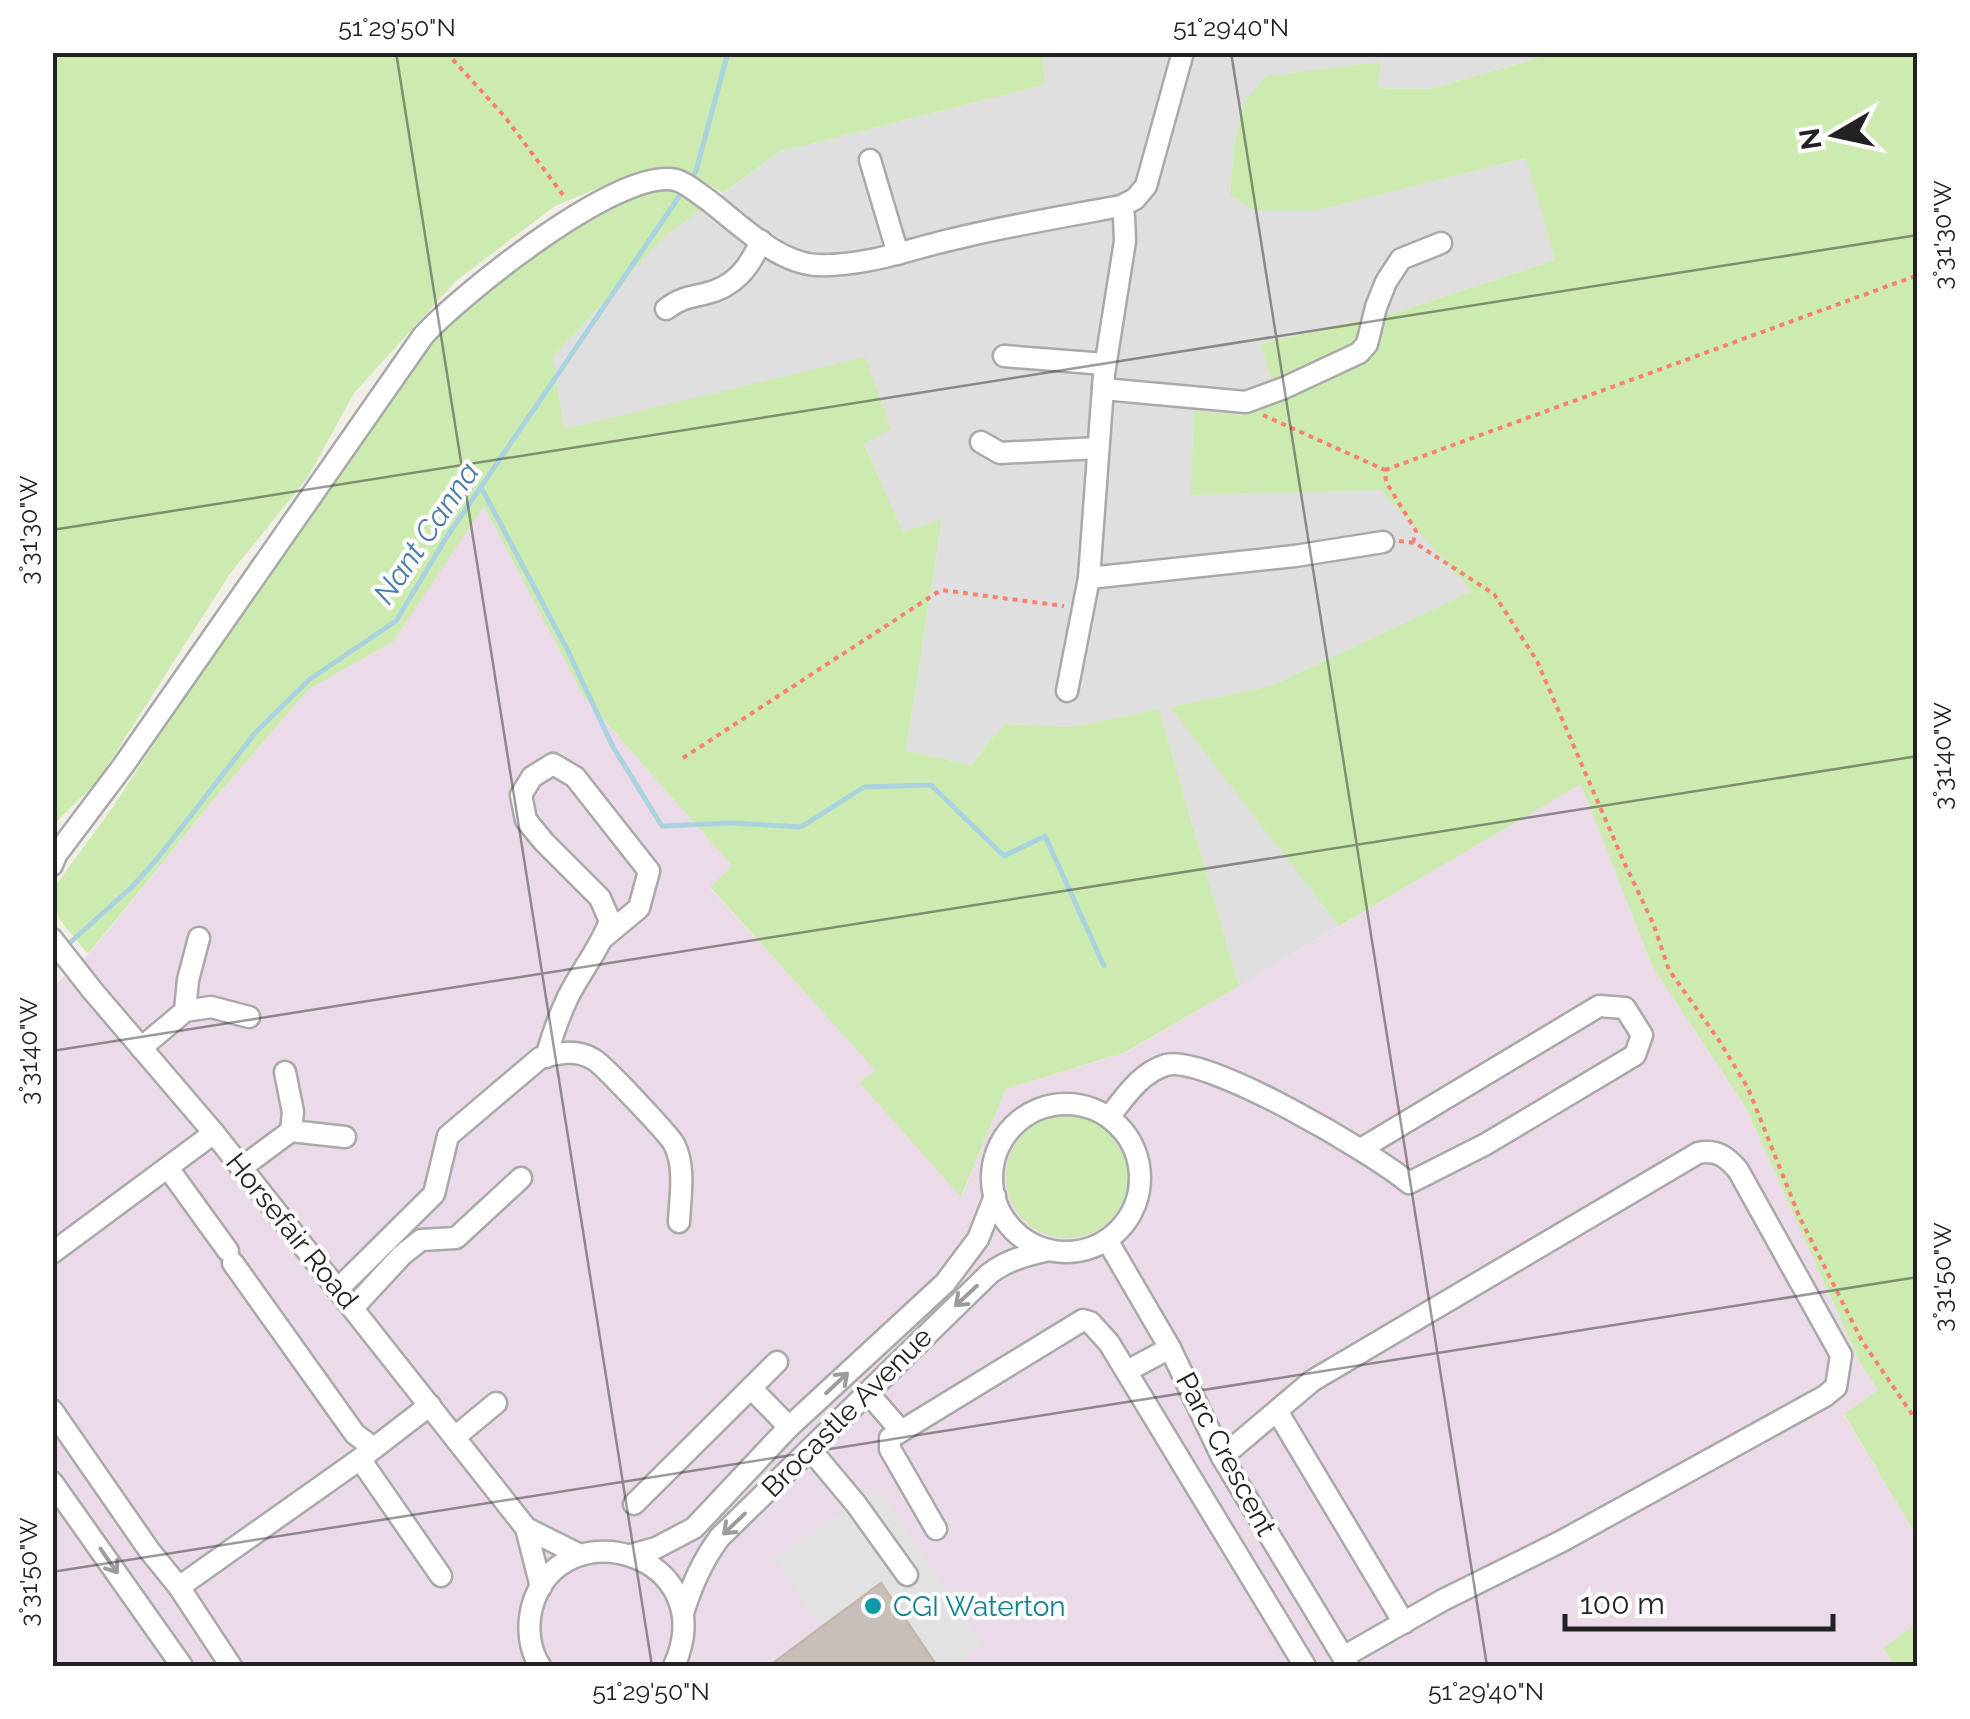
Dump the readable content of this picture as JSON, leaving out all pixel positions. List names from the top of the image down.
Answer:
{
  "streets": {
    "street": ["Horsefair Road", "Brocastle Avenue", "Parc Crescent"]
  },
  "crossings": [
    ["Brocastle Avenue", "Parc Crescent"]
  ],
  "water": ["Nant Canna"],
  "places": ["CGI Waterton"],
  "scale_bar": "100 m",
  "north": "left",
  "coordinates": [
    "51°29'50\"N",
    "51°29'40\"N",
    "3°31'30\"W",
    "3°31'40\"W",
    "3°31'50\"W"
  ]
}
